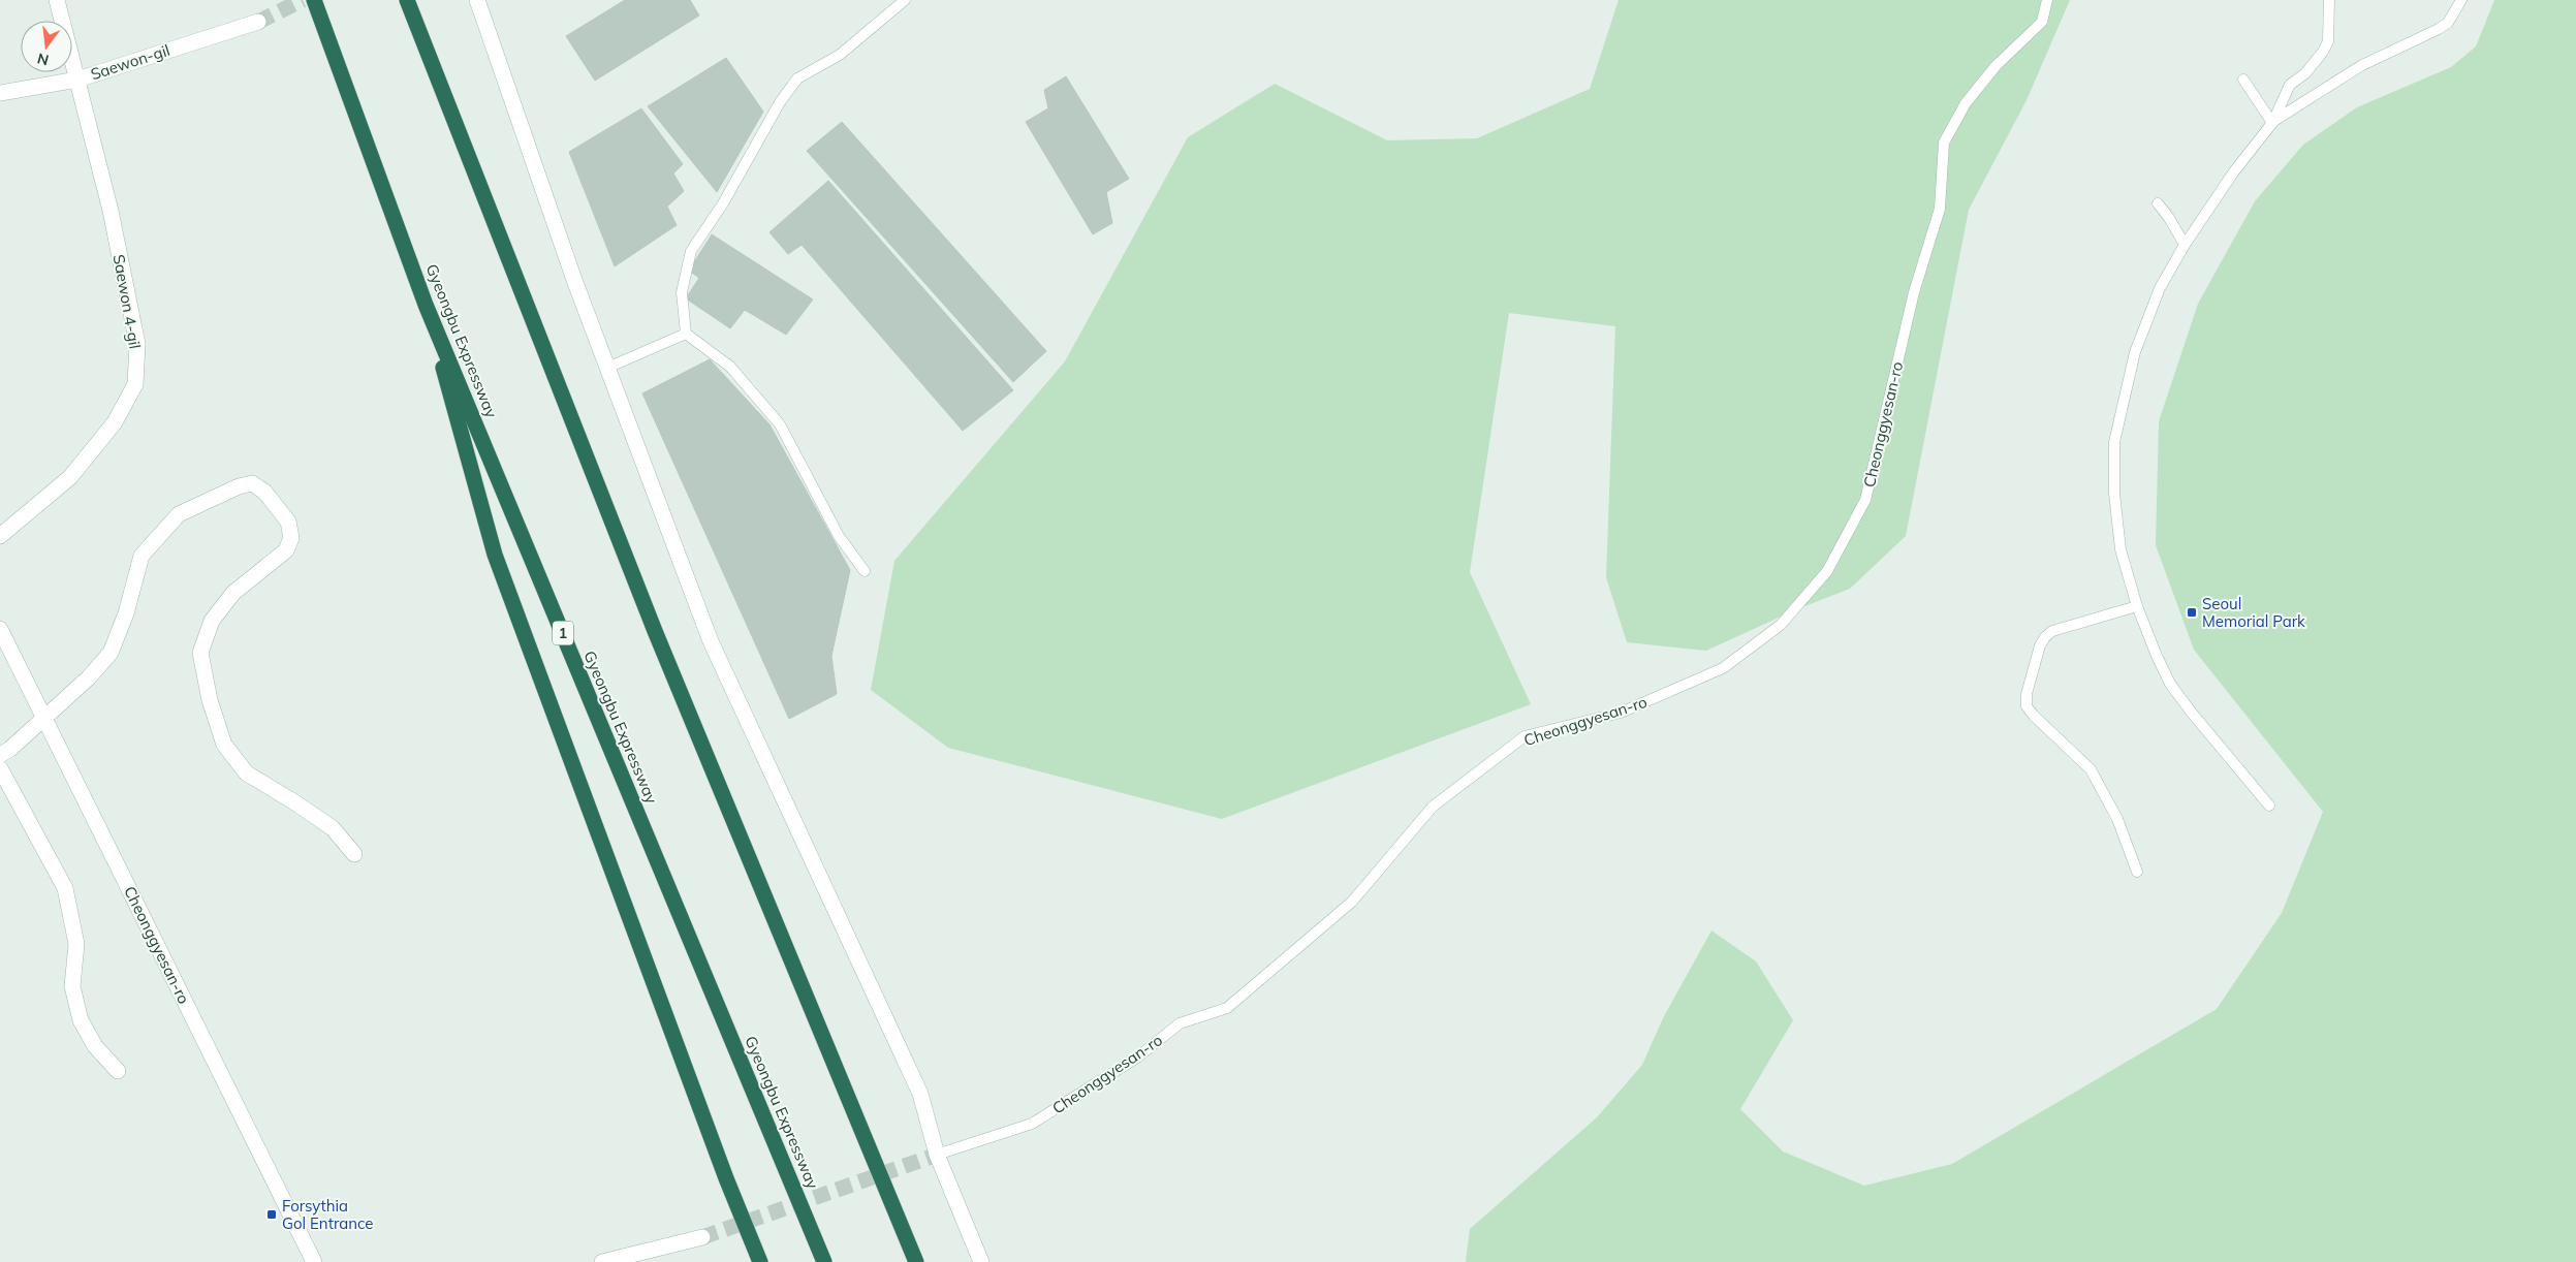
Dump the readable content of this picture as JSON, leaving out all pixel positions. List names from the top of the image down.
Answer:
{
  "streets": {
    "highway": ["Gyeongbu Expressway", "1"],
    "street": ["Saewon-gil", "Saewon 4-gil", "Cheonggyesan-ro"]
  },
  "crossings": [
    ["Saewon-gil", "Saewon 4-gil"]
  ],
  "places": {
    "transit": ["Seoul Memorial Park", "Forsythia Gol Entrance"]
  },
  "north": "bottom"
}
